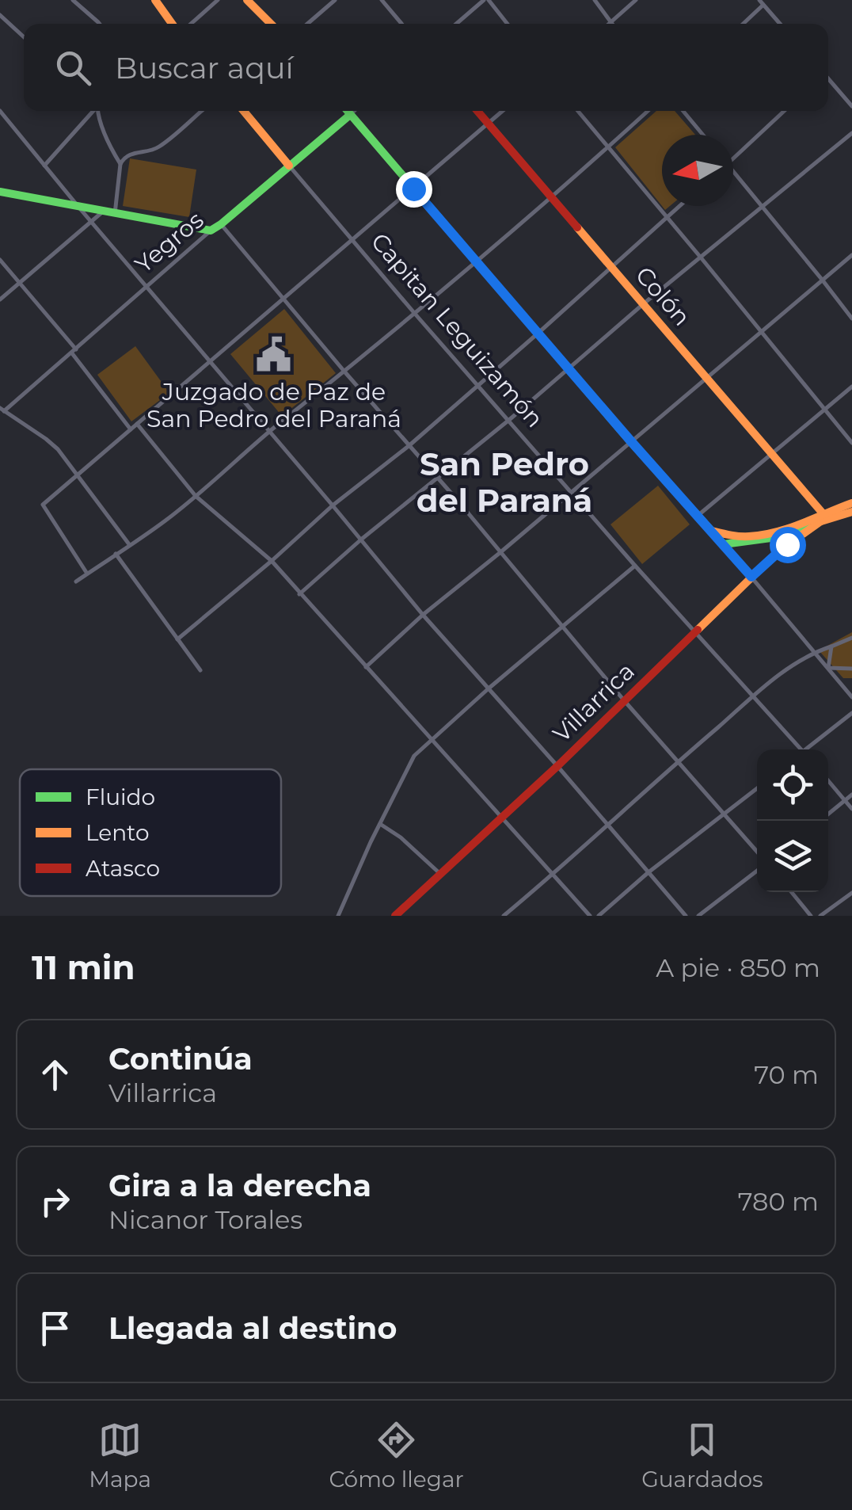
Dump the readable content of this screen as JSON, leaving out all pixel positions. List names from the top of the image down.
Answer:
{
  "streets": {
    "street": [
      "Yegros",
      "Colón",
      "Capitan Leguizamón",
      "Villarrica"
    ]
  },
  "crossings": [
    ["Yegros", "Capitan Leguizamón"],
    ["Colón", "Villarrica"],
    ["Capitan Leguizamón", "Villarrica"]
  ],
  "districts": ["San Pedro del Paraná"],
  "places": {
    "public building": ["Juzgado de Paz de San Pedro del Paraná"]
  },
  "legend": ["Fluido", "Lento", "Atasco"],
  "north": "left",
  "page": {
    "search": "Buscar aquí",
    "heading": ["11 min", "A pie · 850 m"],
    "list": [
      ["Continúa", "Villarrica", "70 m"],
      ["Gira a la derecha", "Nicanor Torales", "780 m"],
      "Llegada al destino"
    ],
    "nav": ["Mapa", "Cómo llegar", "Guardados"]
  }
}
